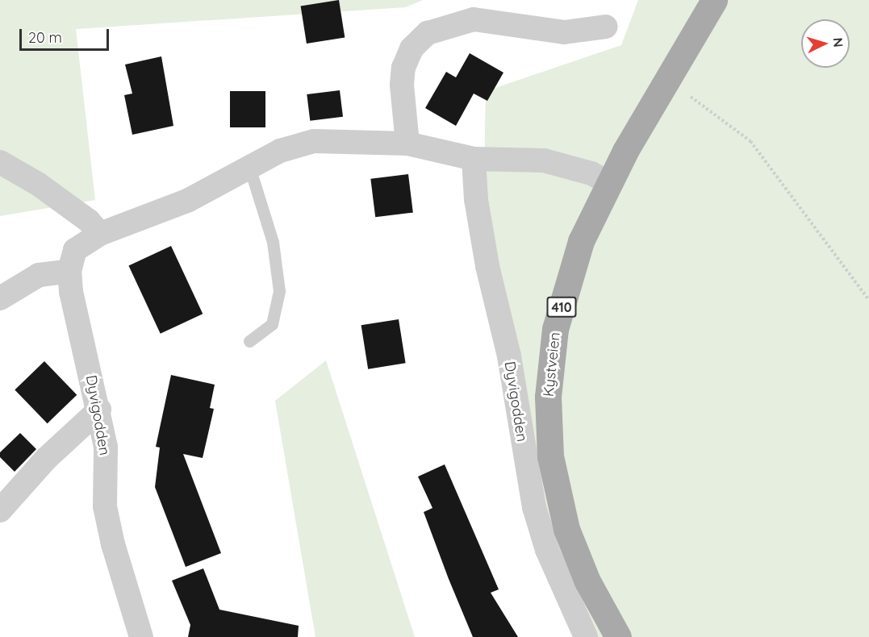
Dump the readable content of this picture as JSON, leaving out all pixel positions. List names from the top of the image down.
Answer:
{
  "streets": {
    "main road": ["410", "Kystveien"],
    "street": ["Dyvigodden"]
  },
  "crossings": [
    ["Kystveien", "Dyvigodden"]
  ],
  "scale_bar": "20 m",
  "north": "right"
}
